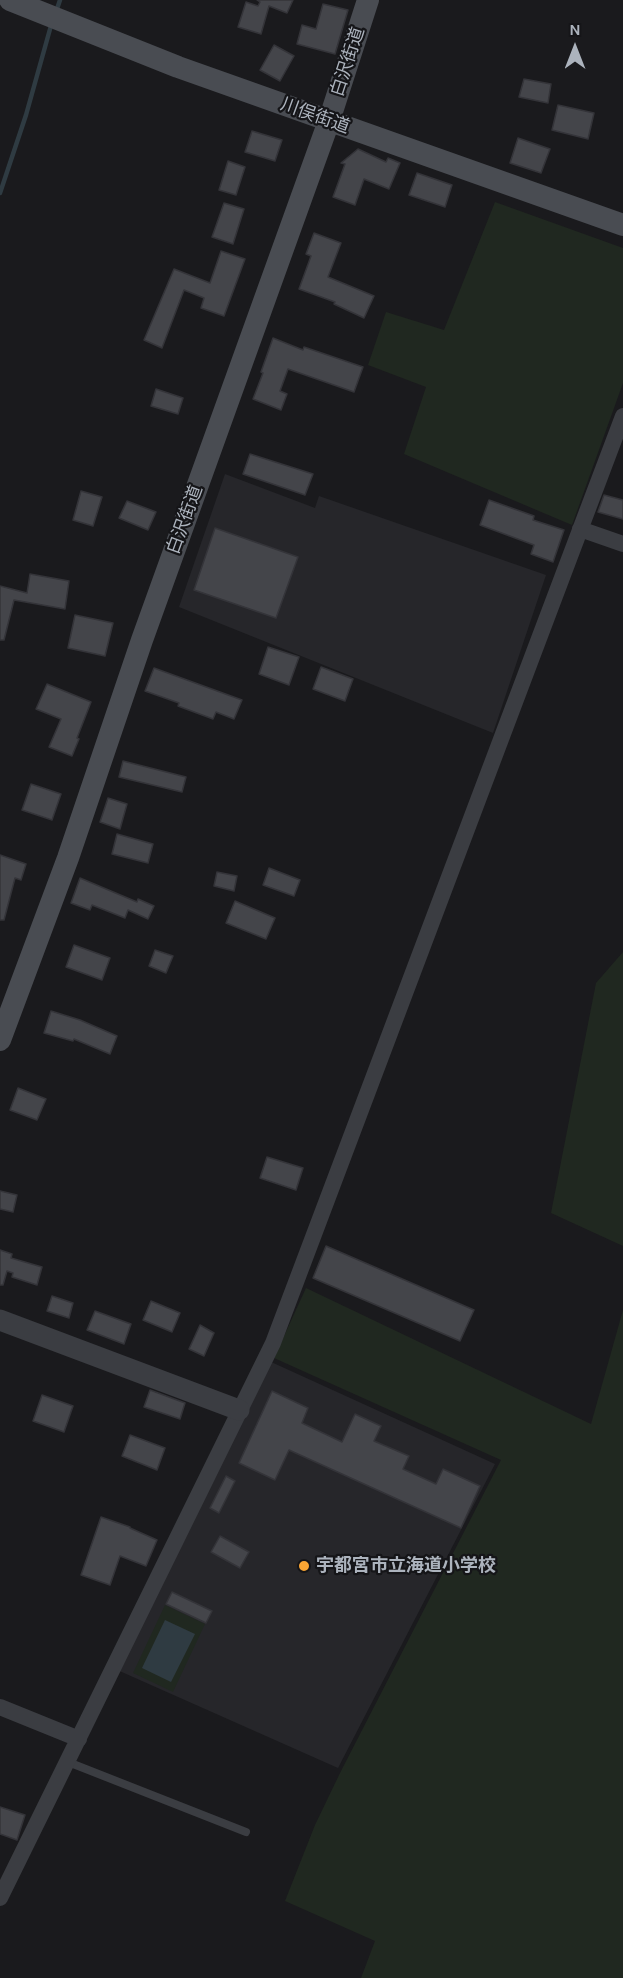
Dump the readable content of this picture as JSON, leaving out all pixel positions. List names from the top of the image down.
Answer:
{
  "streets": {
    "main road": ["白沢街道", "川俣街道"]
  },
  "crossings": [
    ["白沢街道", "川俣街道"]
  ],
  "places": ["宇都宮市立海道小学校"],
  "north": "top"
}
